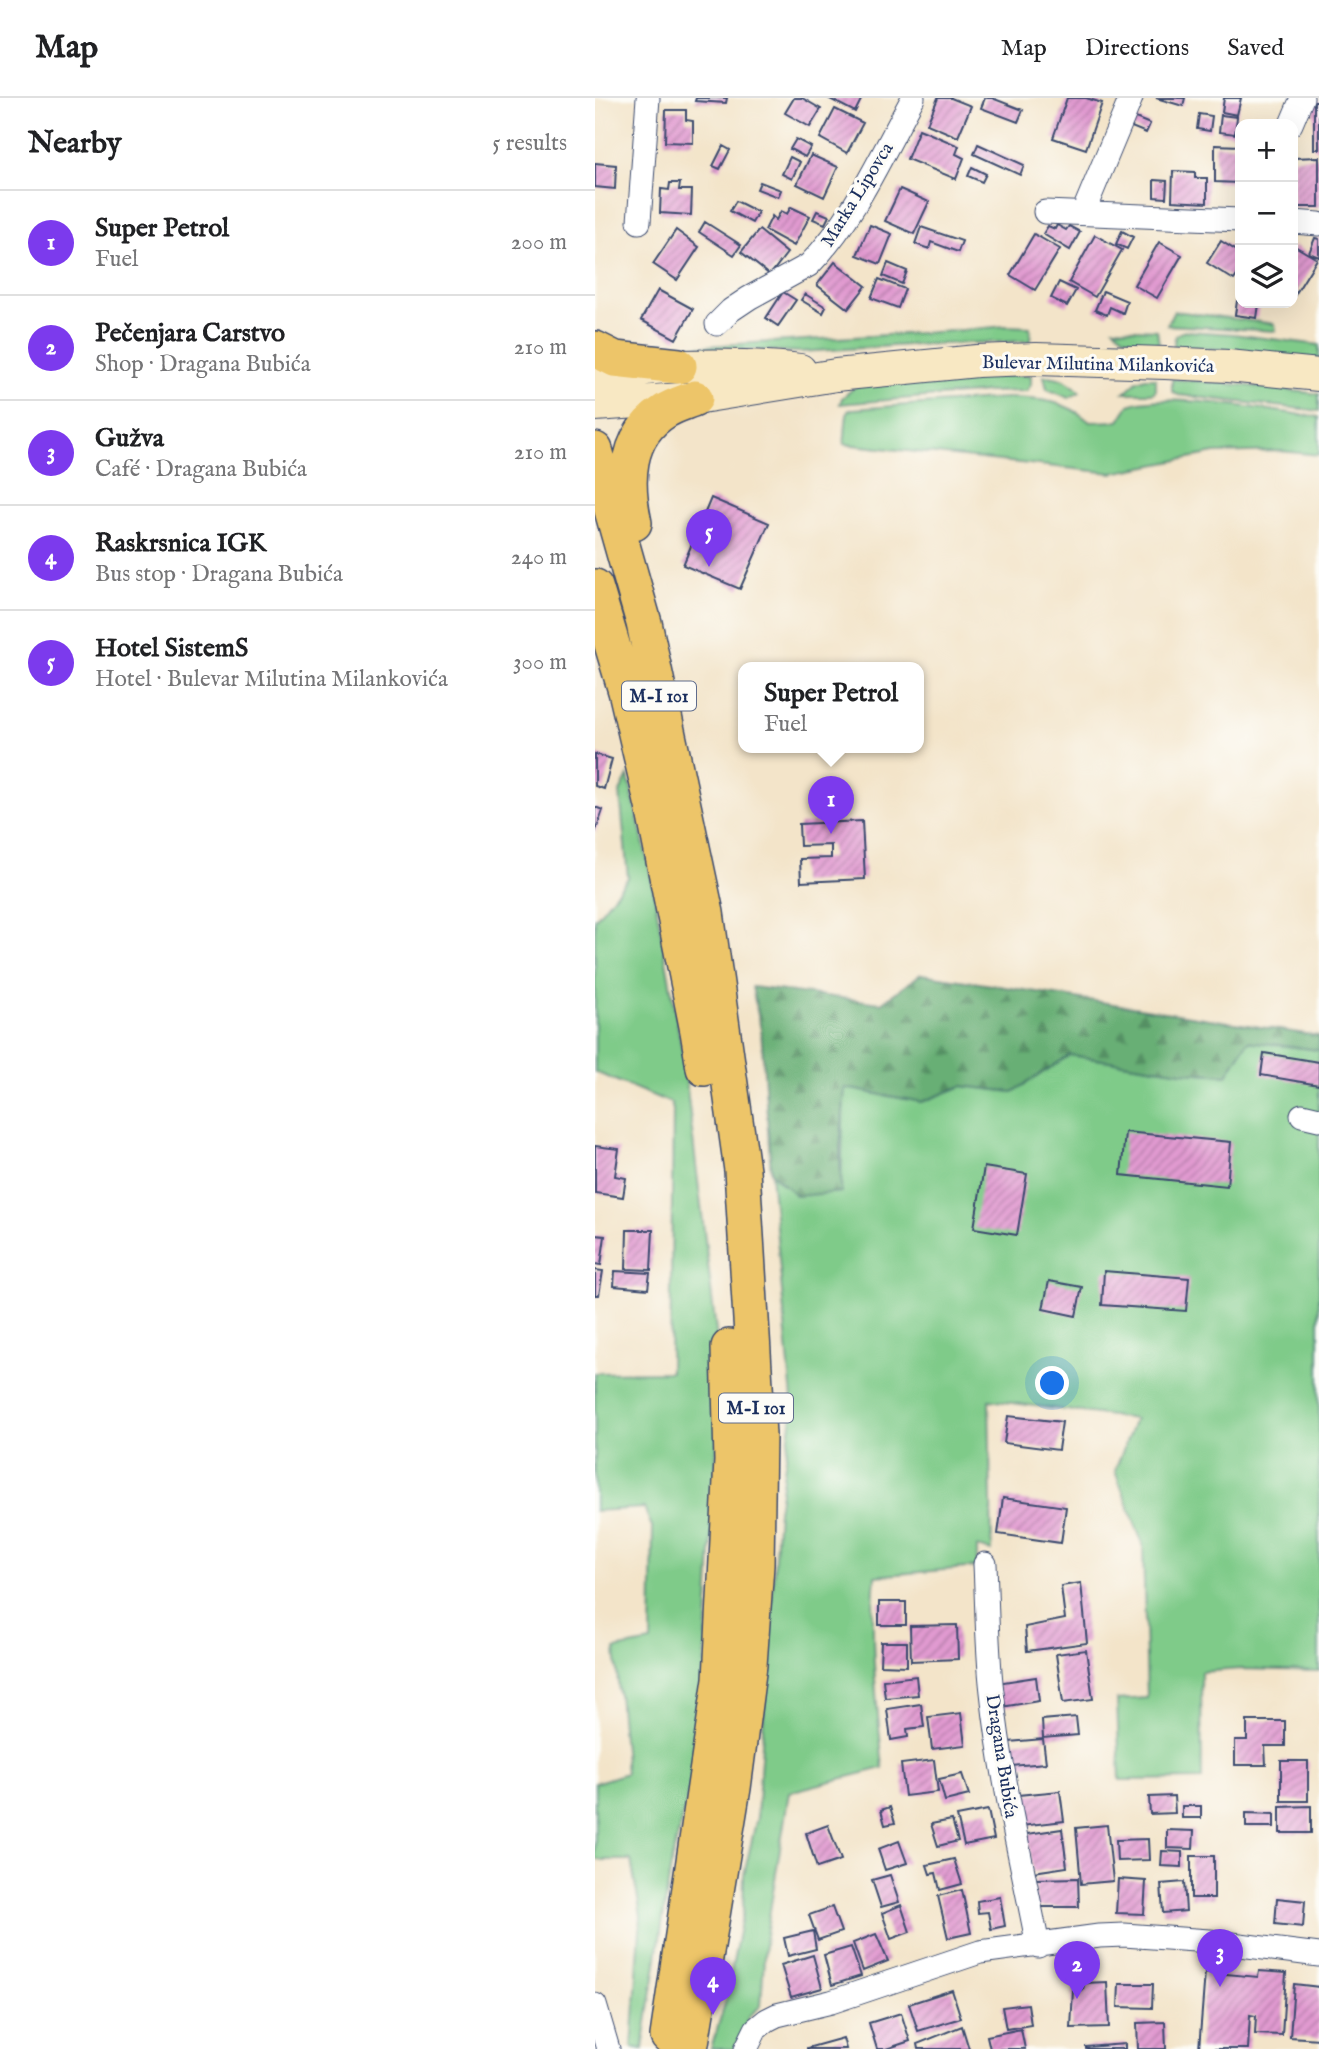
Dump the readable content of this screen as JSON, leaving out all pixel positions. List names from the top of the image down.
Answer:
{
  "streets": {
    "main road": ["M-I 101"],
    "street": ["Marka Lipovca", "Bulevar Milutina Milankovića", "Dragana Bubića"]
  },
  "page": {
    "header": "Map",
    "nav": ["Map", "Directions", "Saved"],
    "heading": ["Nearby", "5 results"],
    "map_buttons": ["+", "−"],
    "list": [
      {
        "mark": "1",
        "name": "Super Petrol",
        "note": "Fuel",
        "value": "200 m"
      },
      {
        "mark": "2",
        "name": "Pečenjara Carstvo",
        "note": "Shop · Dragana Bubića",
        "value": "210 m"
      },
      {
        "mark": "3",
        "name": "Gužva",
        "note": "Café · Dragana Bubića",
        "value": "210 m"
      },
      {
        "mark": "4",
        "name": "Raskrsnica IGK",
        "note": "Bus stop · Dragana Bubića",
        "value": "240 m"
      },
      {
        "mark": "5",
        "name": "Hotel SistemS",
        "note": "Hotel · Bulevar Milutina Milankovića",
        "value": "300 m"
      }
    ],
    "pins": [
      "5",
      "1",
      "3",
      "2",
      "4"
    ],
    "popup": ["Super Petrol", "Fuel"]
  }
}
